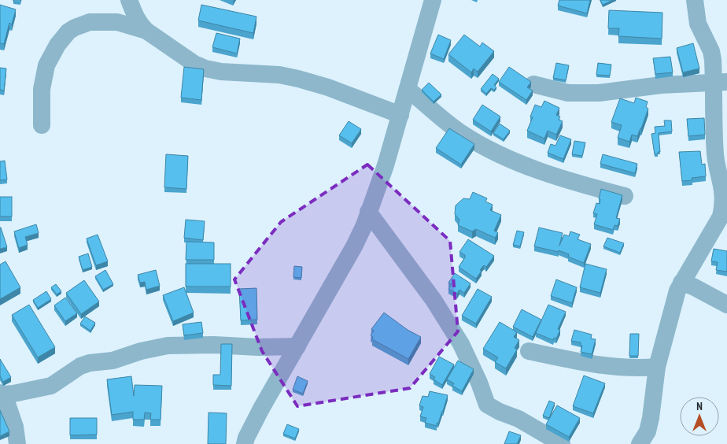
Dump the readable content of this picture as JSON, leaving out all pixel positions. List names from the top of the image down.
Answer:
{
  "north": "top"
}
